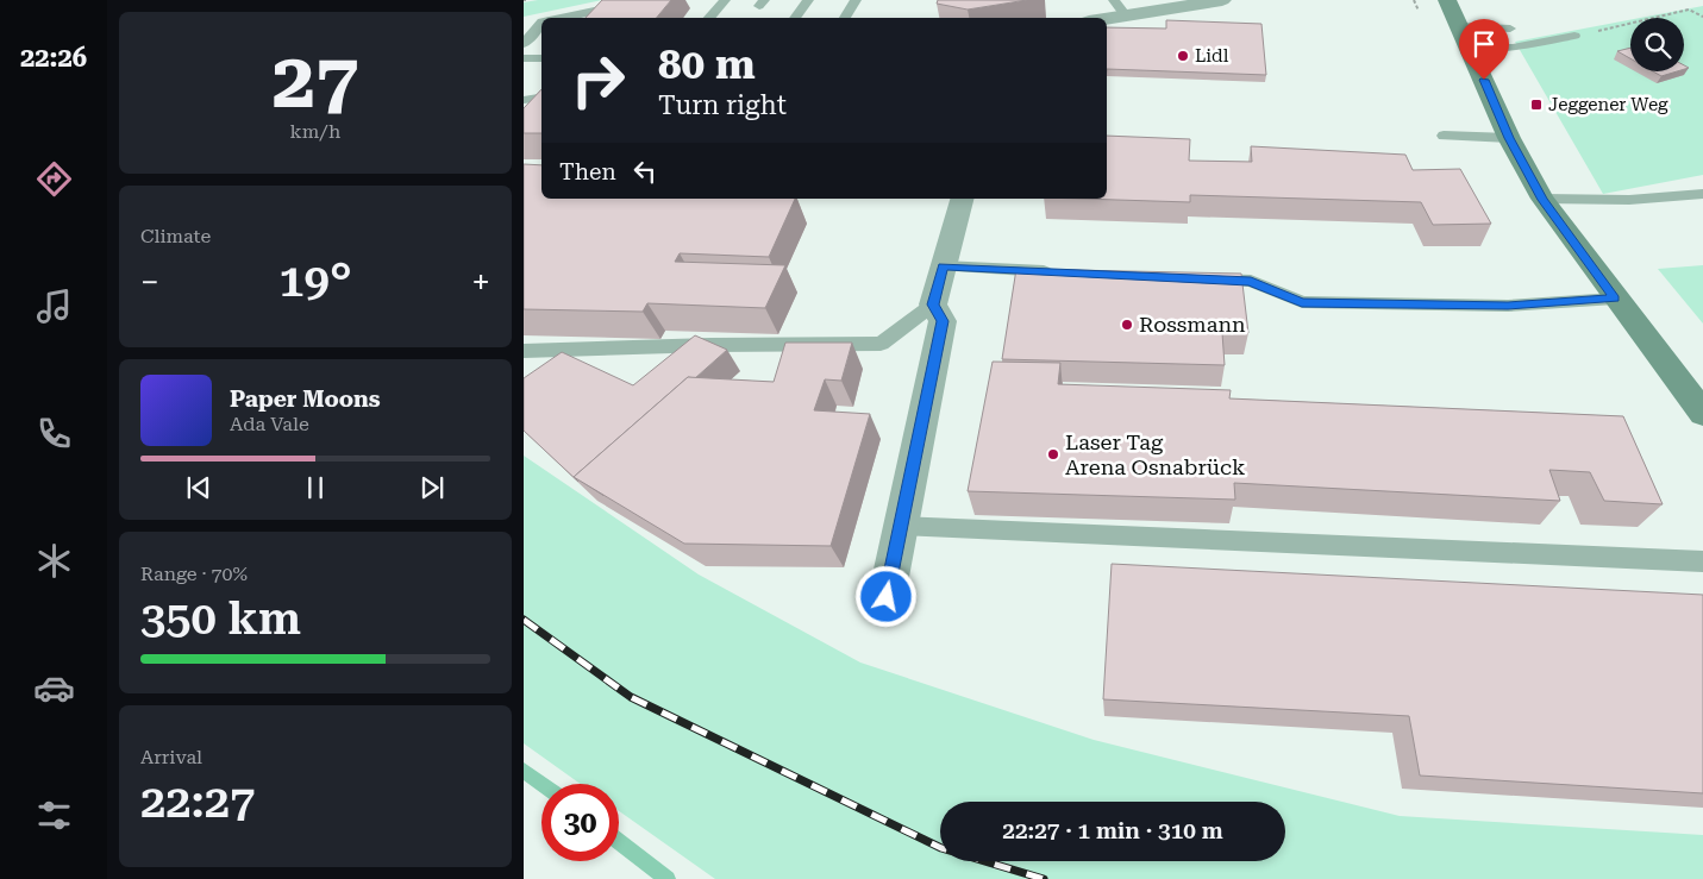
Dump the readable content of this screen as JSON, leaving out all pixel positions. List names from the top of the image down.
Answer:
{
  "places": {
    "other": ["Lidl", "Rossmann", "Laser Tag Arena Osnabrück"],
    "transit": ["Jeggener Weg"]
  },
  "page": {
    "tabs": "22:26",
    "tile": [
      ["27", "km/h"],
      "Climate",
      ["Range · 70%", "350 km"],
      ["Arrival", "22:27"]
    ],
    "turn": ["80 m", "Turn right"],
    "then": "Then",
    "heat": ["−", "19°", "+"],
    "song": ["Paper Moons", "Ada Vale"],
    "limit": "30",
    "trip": "22:27 · 1 min · 310 m"
  }
}
